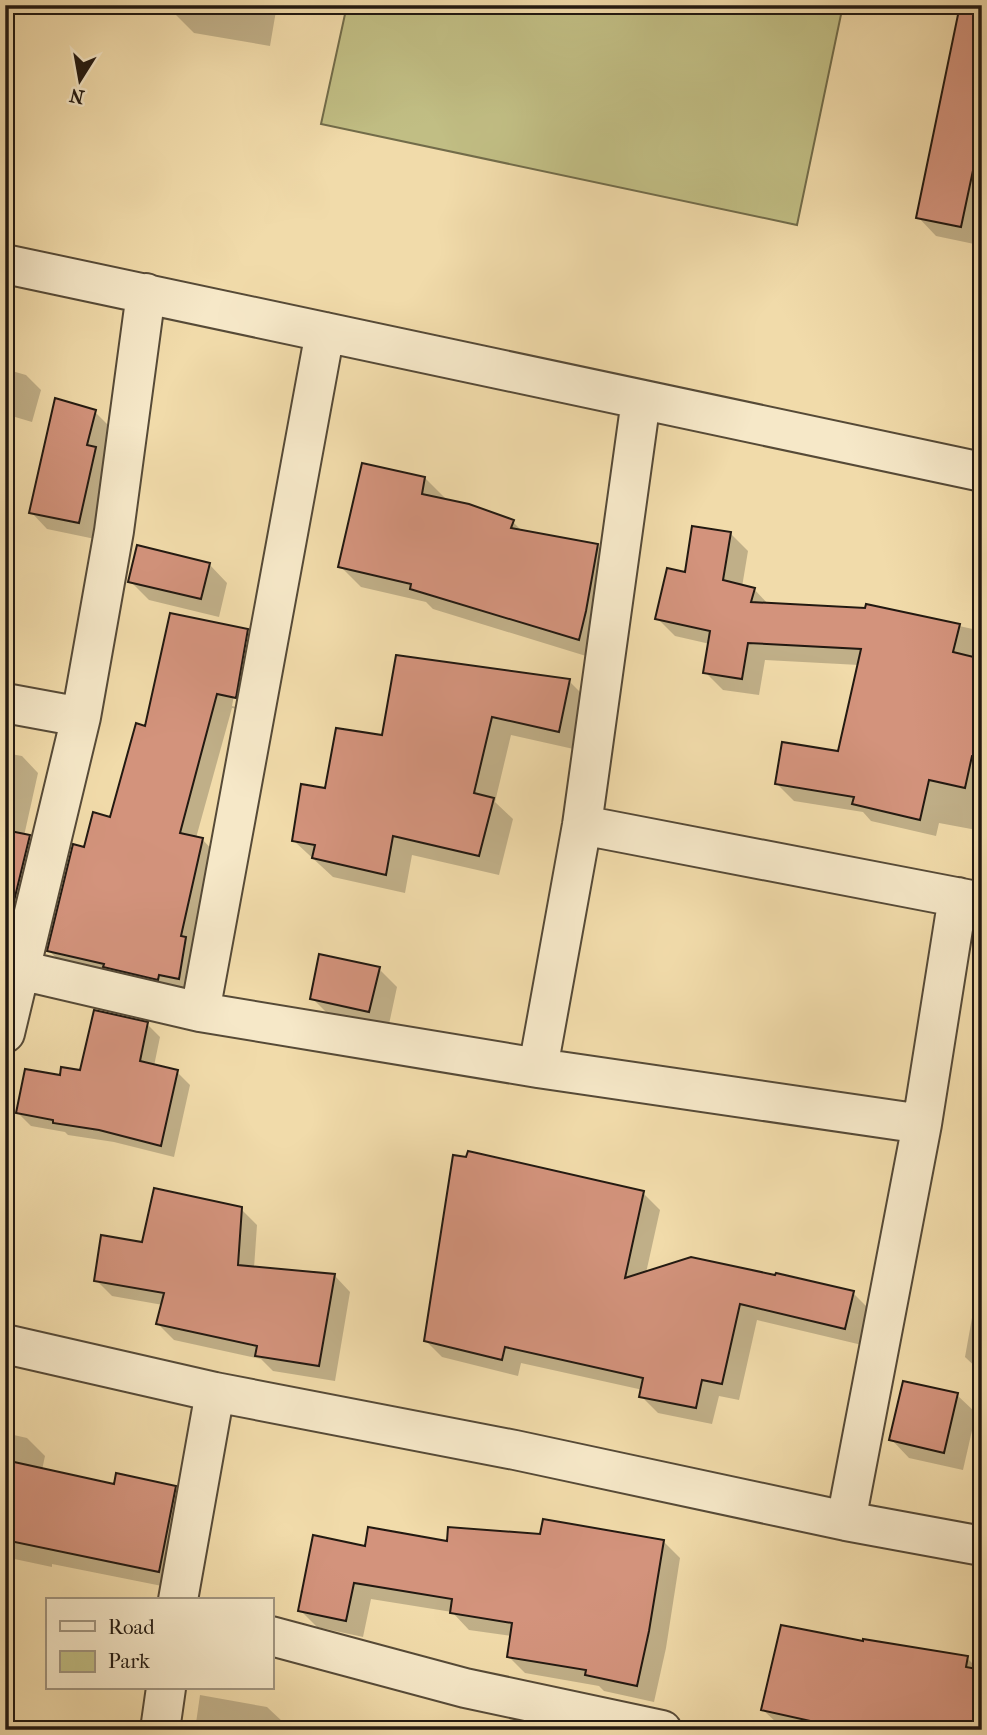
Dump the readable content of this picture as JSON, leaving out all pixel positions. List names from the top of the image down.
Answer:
{
  "legend": ["Road", "Park"],
  "north": "bottom"
}
